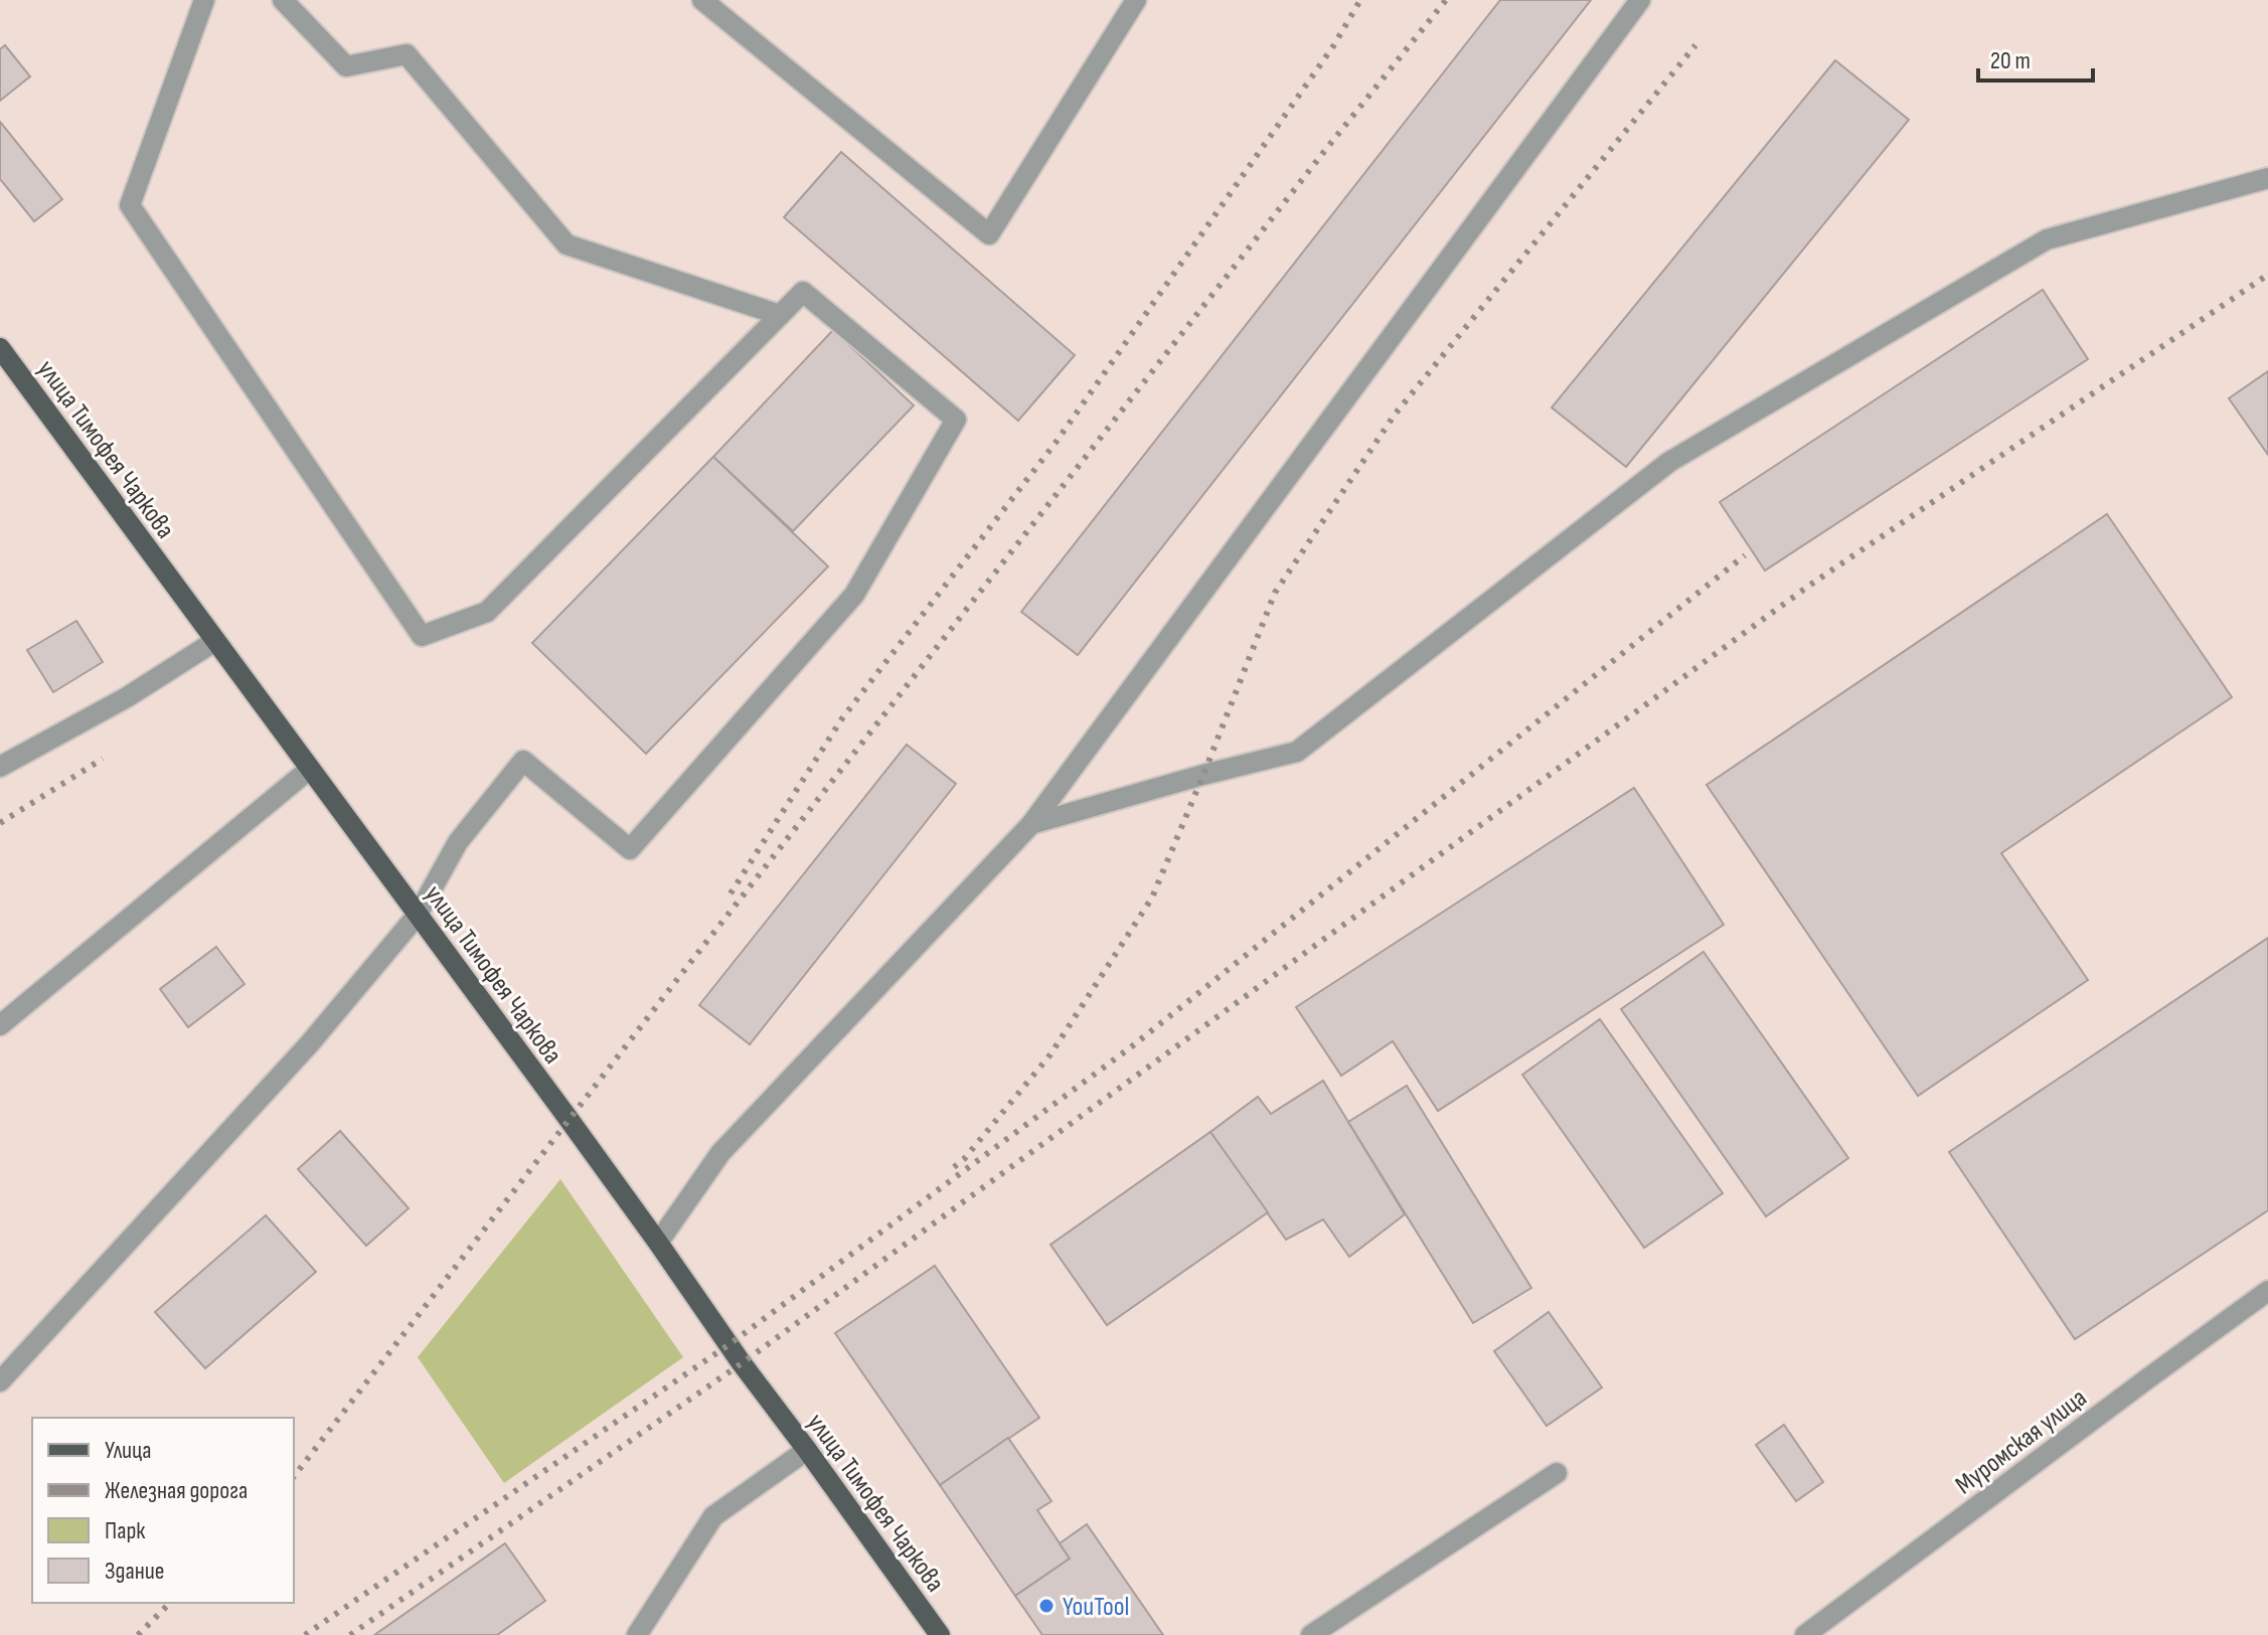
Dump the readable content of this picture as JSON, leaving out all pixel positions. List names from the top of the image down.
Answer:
{
  "streets": {
    "main road": ["улица Тимофея Чаркова"],
    "street": ["Муромская улица"]
  },
  "places": ["YouTool"],
  "legend": [
    "Улица",
    "Железная дорога",
    "Парк",
    "Здание"
  ],
  "scale_bar": "20 m"
}
